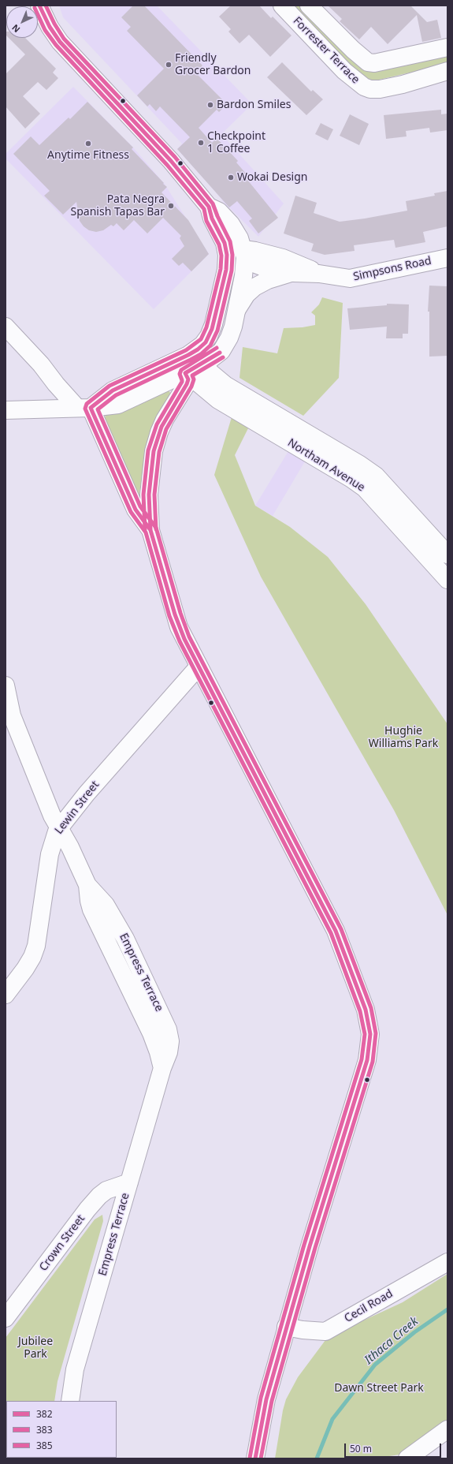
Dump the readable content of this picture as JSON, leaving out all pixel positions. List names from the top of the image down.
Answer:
{
  "streets": {
    "main road": [
      "Forrester Terrace",
      "Simpsons Road",
      "Northam Avenue",
      "Lewin Street",
      "Empress Terrace",
      "Crown Street",
      "Cecil Road"
    ]
  },
  "crossings": [
    ["Lewin Street", "Empress Terrace"],
    ["Empress Terrace", "Crown Street"]
  ],
  "water": ["Ithaca Creek"],
  "parks": ["Hughie Williams Park", "Jubilee Park", "Dawn Street Park"],
  "places": [
    "Friendly Grocer Bardon",
    "Bardon Smiles",
    "Checkpoint 1 Coffee",
    "Anytime Fitness",
    "Wokai Design",
    "Pata Negra Spanish Tapas Bar"
  ],
  "lines": ["transit line 382", "transit line 385", "transit line 383"],
  "legend": ["382", "383", "385"],
  "scale_bar": "50 m",
  "north": "bottom left"
}
